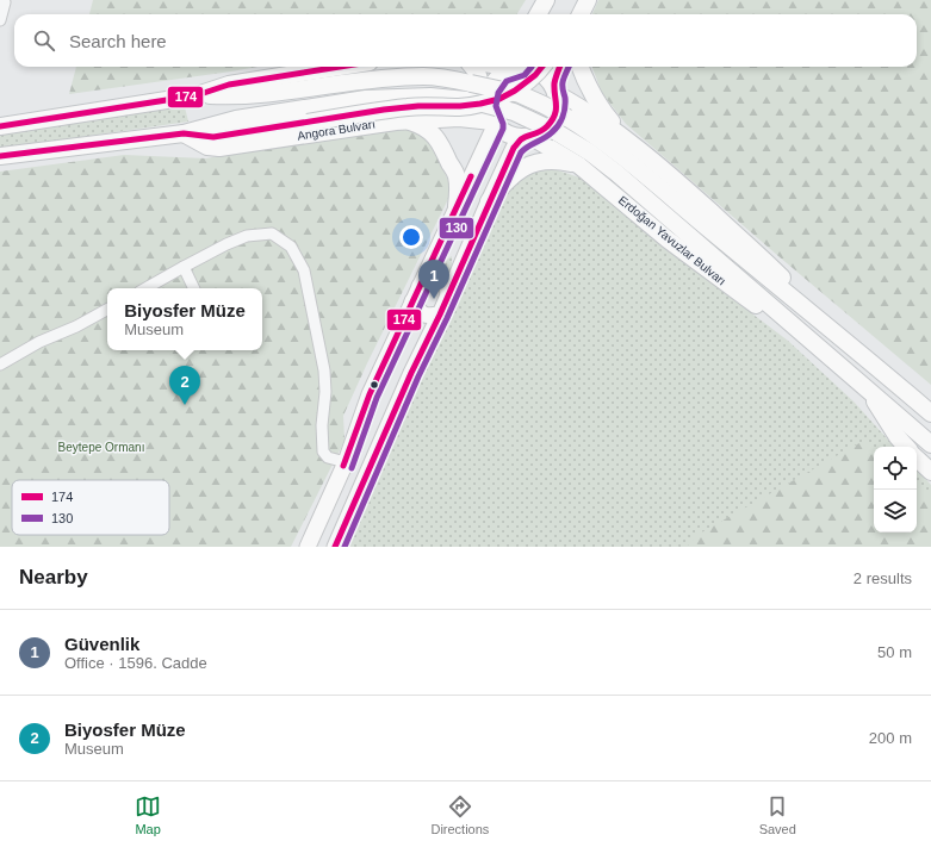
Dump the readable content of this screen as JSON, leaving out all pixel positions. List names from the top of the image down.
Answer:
{
  "streets": {
    "main road": ["Angora Bulvarı", "Erdoğan Yavuzlar Bulvarı"]
  },
  "crossings": [
    ["Angora Bulvarı", "Erdoğan Yavuzlar Bulvarı"]
  ],
  "parks": ["Beytepe Ormanı"],
  "lines": ["transit line 174", "transit line 130"],
  "legend": ["174", "130"],
  "page": {
    "search": "Search here",
    "pins": ["1", "2"],
    "popup": ["Biyosfer Müze", "Museum"],
    "heading": ["Nearby", "2 results"],
    "list": [
      {
        "mark": "1",
        "name": "Güvenlik",
        "note": "Office · 1596. Cadde",
        "value": "50 m"
      },
      {
        "mark": "2",
        "name": "Biyosfer Müze",
        "note": "Museum",
        "value": "200 m"
      }
    ],
    "nav": ["Map", "Directions", "Saved"]
  }
}
